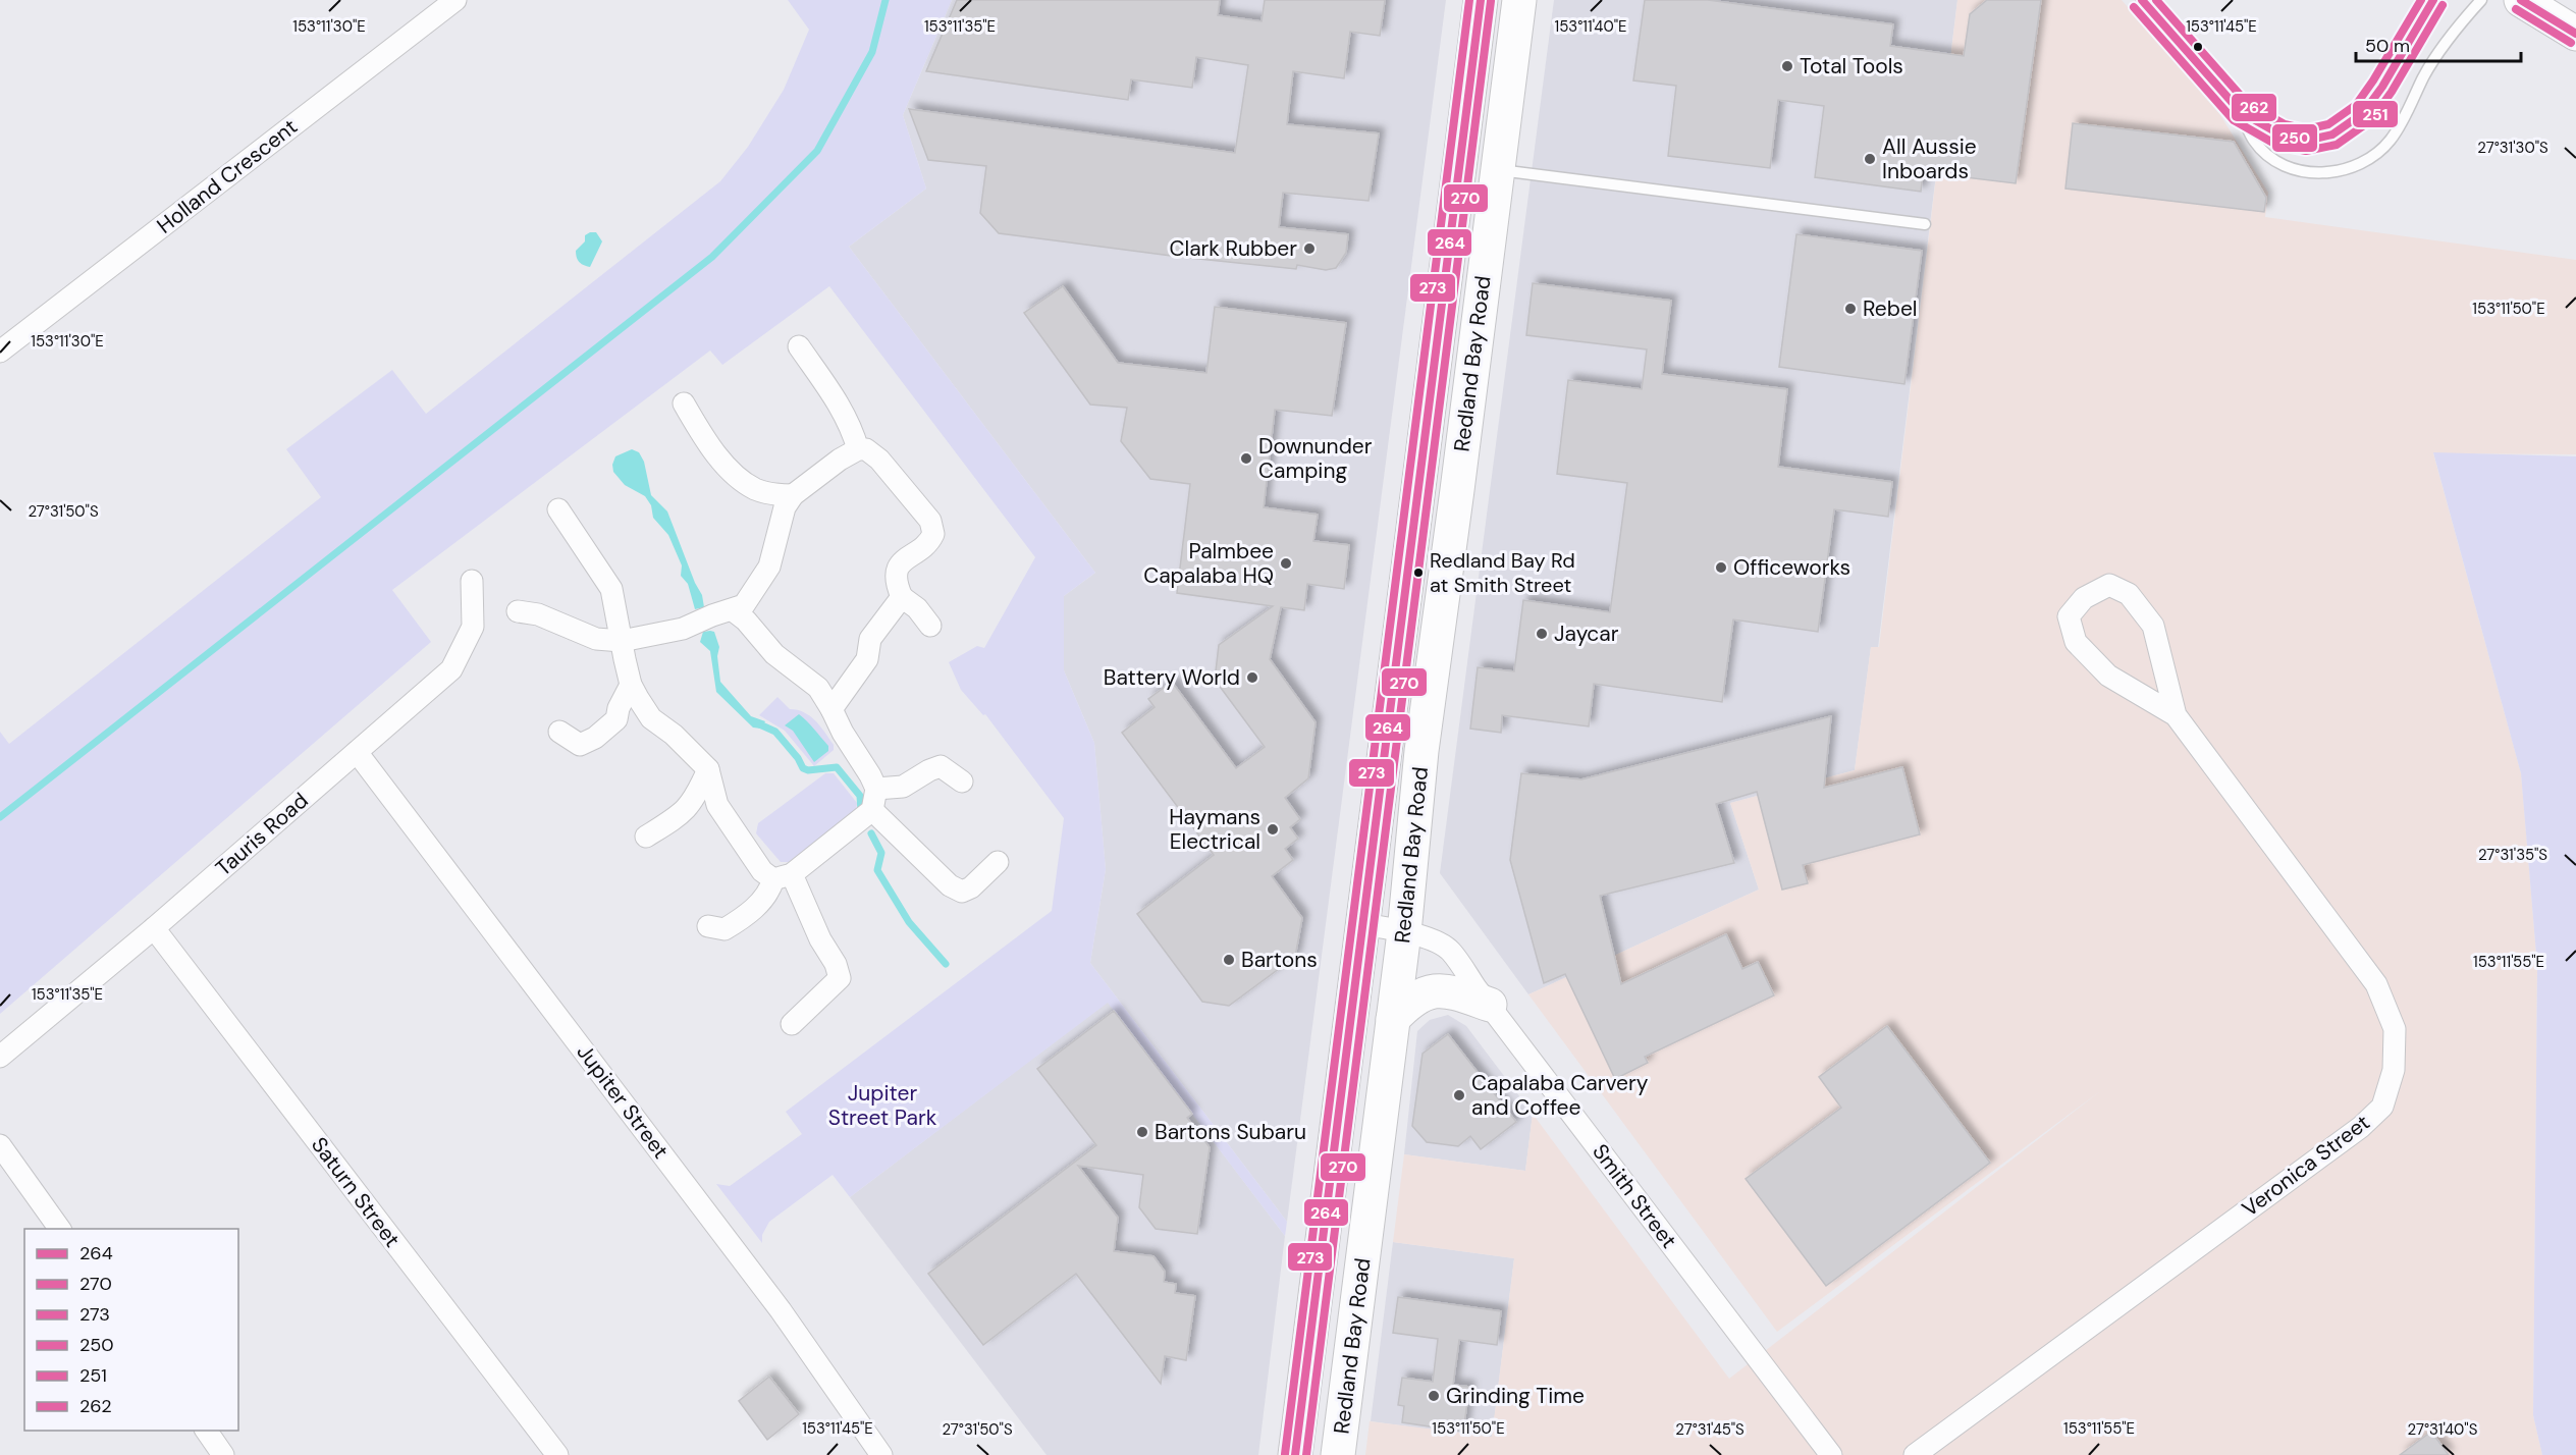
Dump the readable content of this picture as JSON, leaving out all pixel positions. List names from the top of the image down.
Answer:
{
  "streets": {
    "main road": ["Redland Bay Road"],
    "street": [
      "Holland Crescent",
      "Tauris Road",
      "Jupiter Street",
      "Veronica Street",
      "Saturn Street",
      "Smith Street"
    ]
  },
  "crossings": [
    ["Redland Bay Road", "Smith Street"],
    ["Tauris Road", "Jupiter Street"],
    ["Tauris Road", "Saturn Street"]
  ],
  "parks": ["Jupiter Street Park"],
  "places": [
    "Total Tools",
    "All Aussie Inboards",
    "Clark Rubber",
    "Rebel",
    "Downunder Camping",
    "Palmbee Capalaba HQ",
    "Officeworks",
    "Redland Bay Rd at Smith Street",
    "Jaycar",
    "Battery World",
    "Haymans Electrical",
    "Bartons",
    "Capalaba Carvery and Coffee",
    "Bartons Subaru",
    "Grinding Time"
  ],
  "lines": [
    "transit line 264",
    "transit line 273",
    "transit line 250",
    "transit line 262",
    "transit line 270",
    "transit line 251"
  ],
  "legend": [
    "264",
    "270",
    "273",
    "250",
    "251",
    "262"
  ],
  "scale_bar": "50 m",
  "coordinates": [
    "153°11'30\"E",
    "153°11'35\"E",
    "153°11'40\"E",
    "153°11'45\"E",
    "27°31'30\"S",
    "153°11'50\"E",
    "27°31'50\"S",
    "27°31'35\"S",
    "153°11'55\"E",
    "27°31'45\"S",
    "27°31'40\"S"
  ]
}
